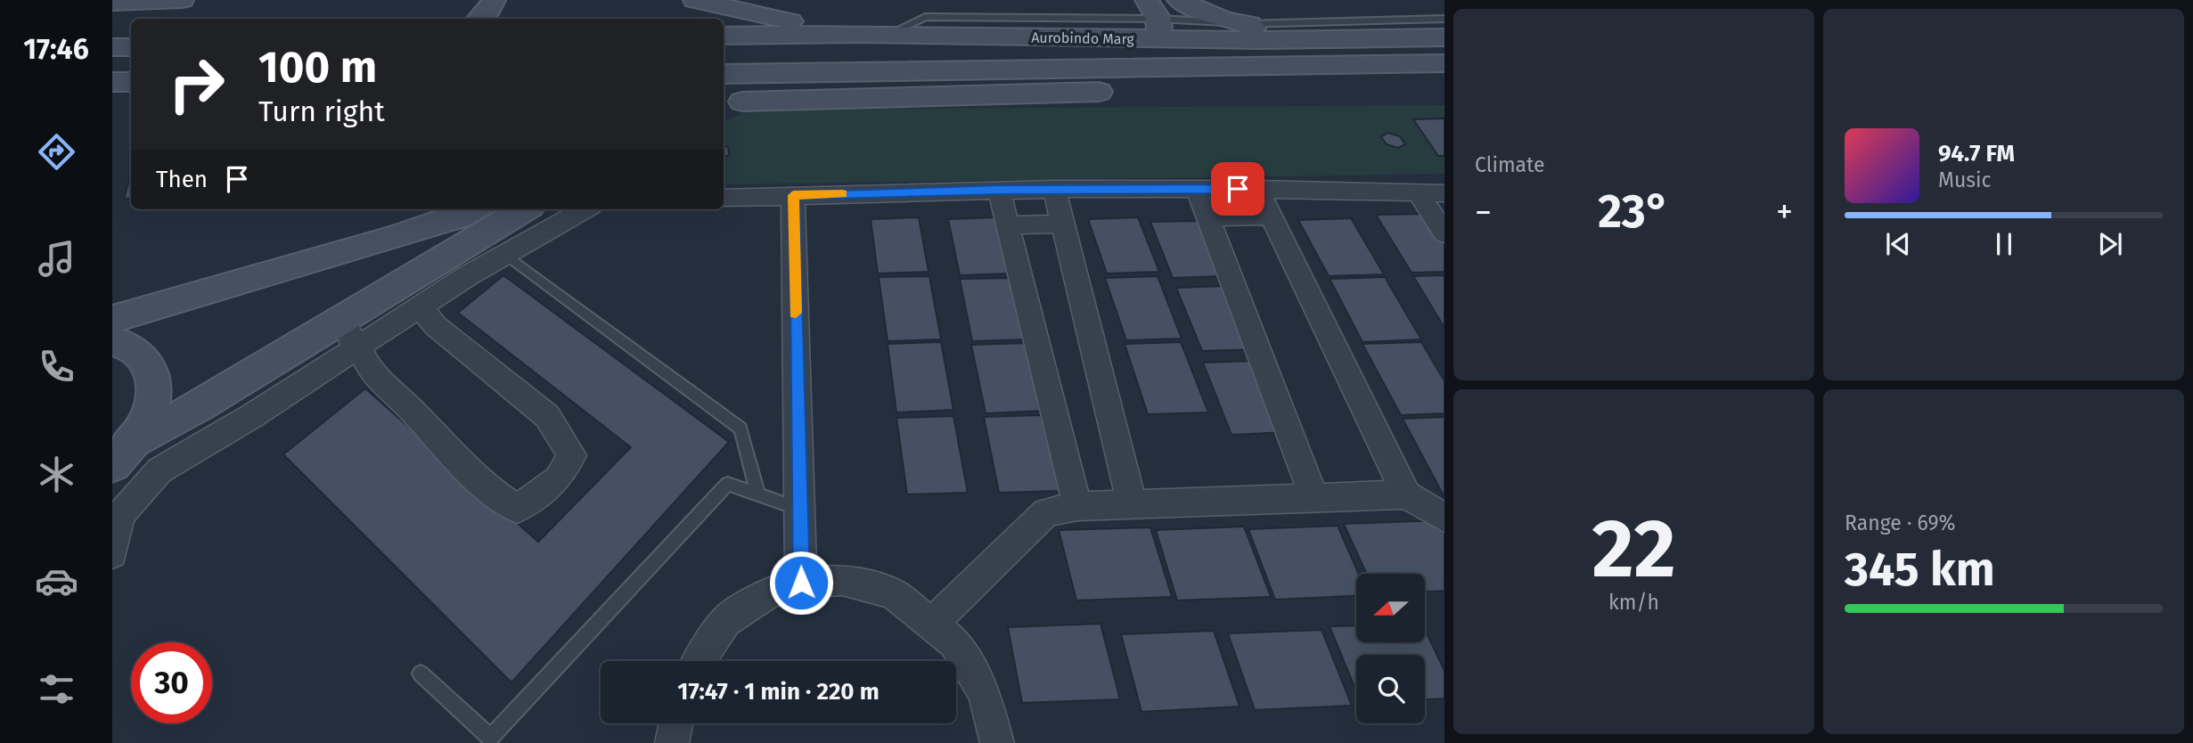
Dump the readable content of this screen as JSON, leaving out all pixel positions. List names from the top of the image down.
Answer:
{
  "streets": {
    "main road": ["Aurobindo Marg"]
  },
  "north": "left",
  "page": {
    "tabs": "17:46",
    "tile": [
      "Climate",
      ["22", "km/h"],
      ["Range · 69%", "345 km"]
    ],
    "turn": ["100 m", "Turn right"],
    "song": ["94.7 FM", "Music"],
    "then": "Then",
    "heat": ["−", "23°", "+"],
    "limit": "30",
    "trip": "17:47 · 1 min · 220 m"
  }
}
